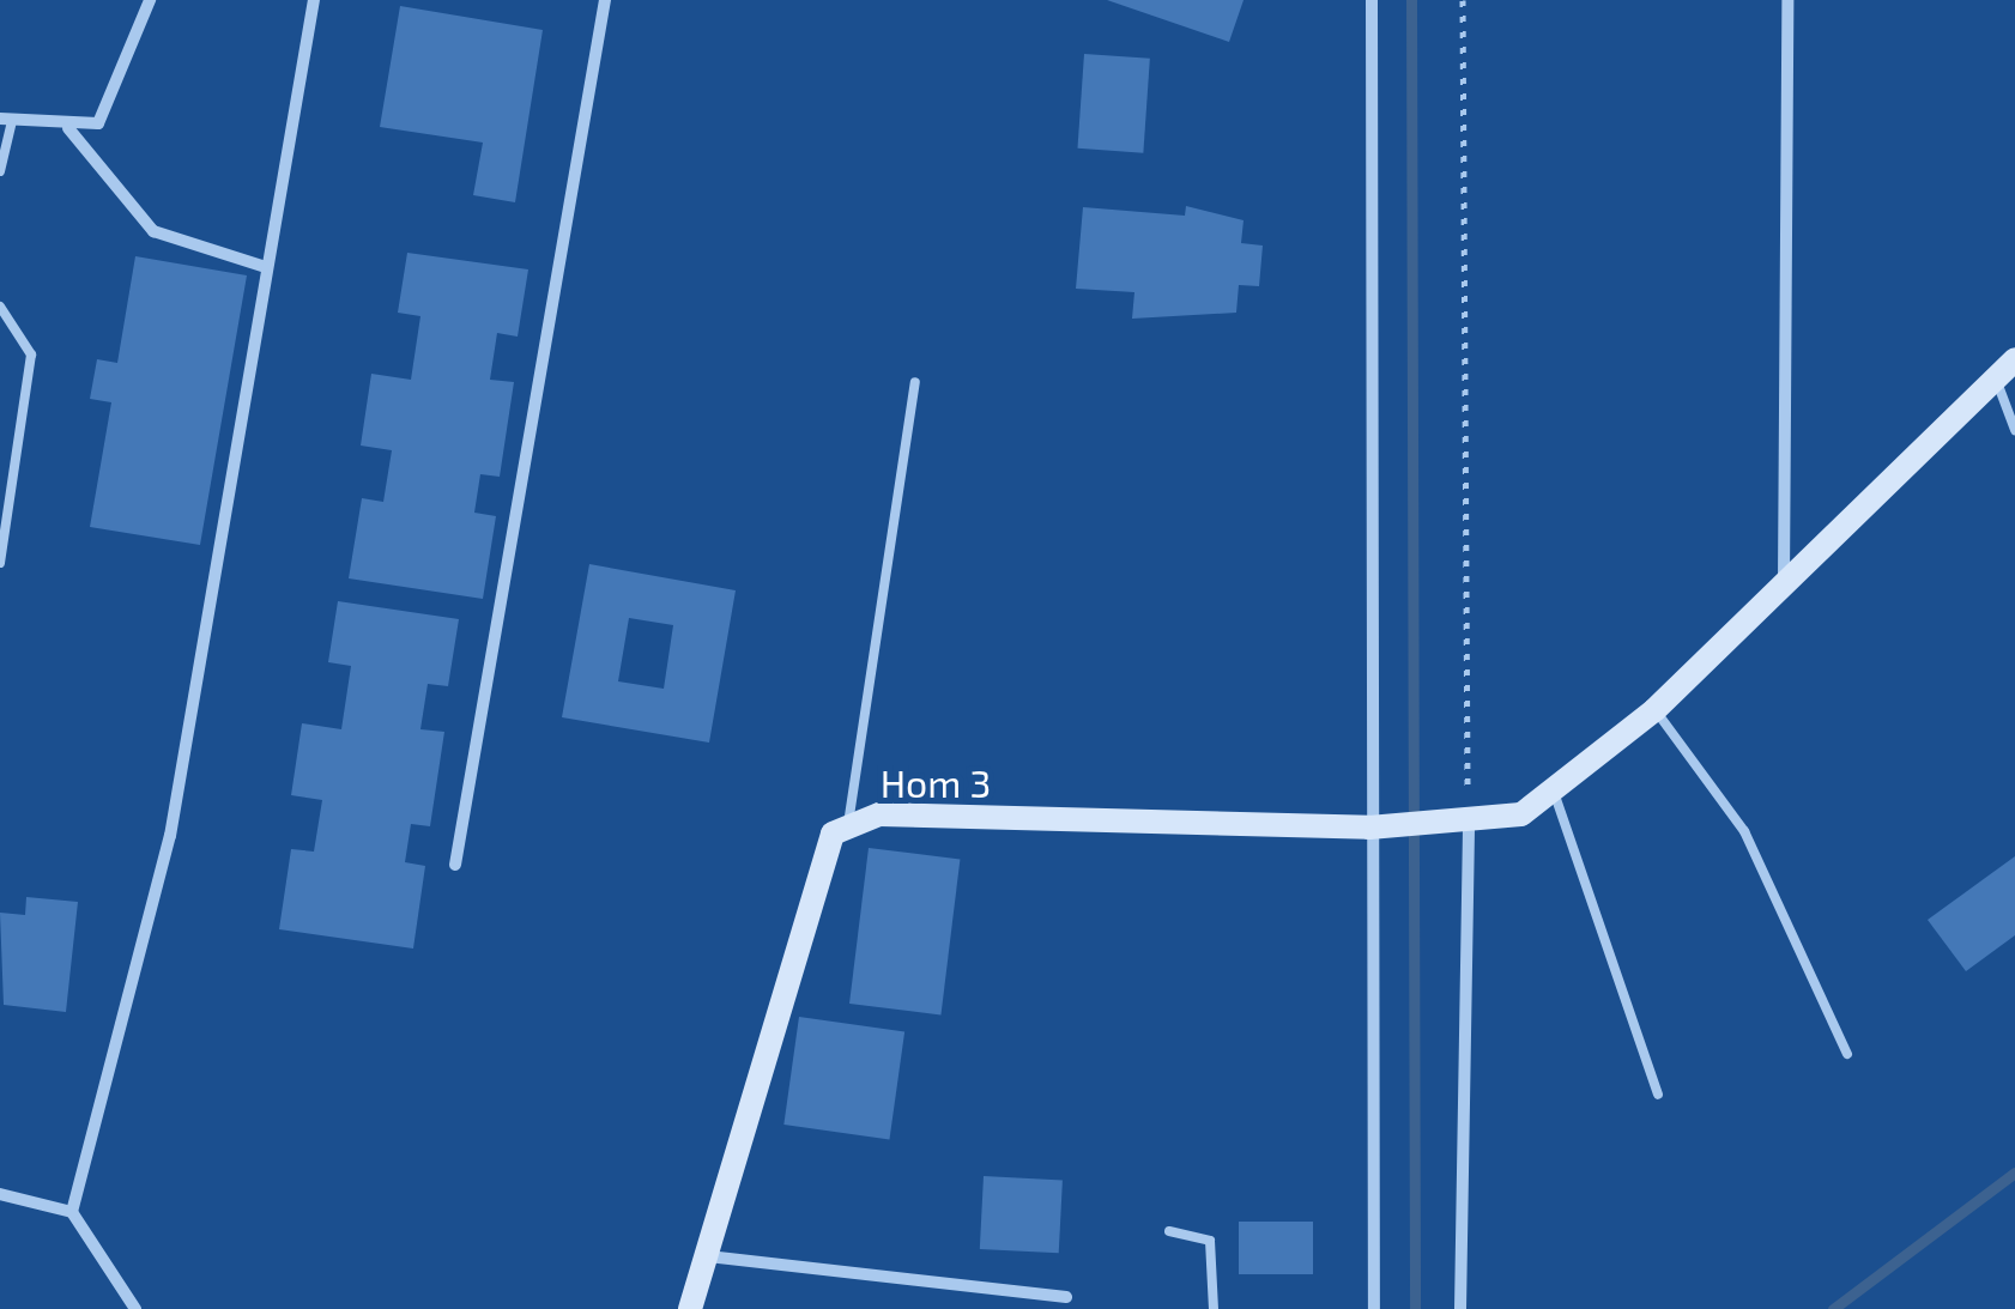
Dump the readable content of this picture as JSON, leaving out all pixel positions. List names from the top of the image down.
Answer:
{
  "streets": {
    "street": ["Hom 3"]
  }
}
